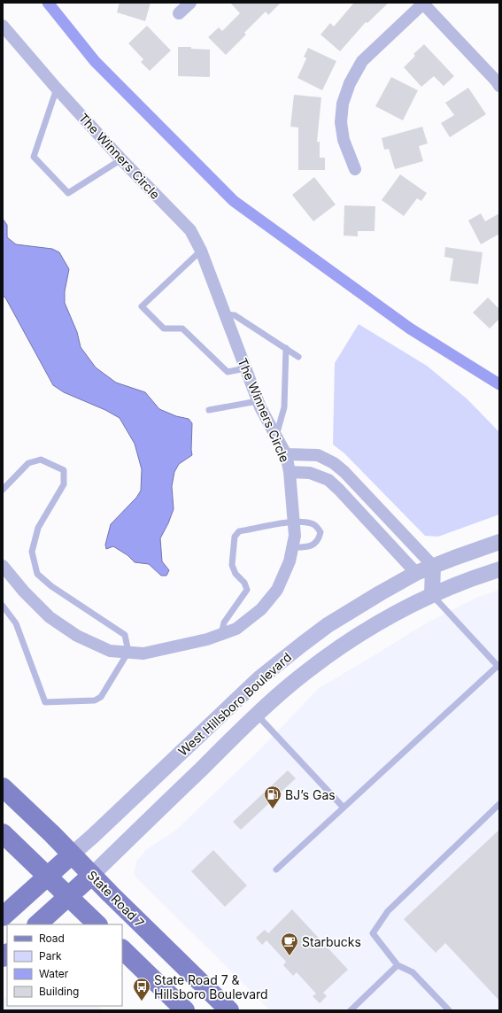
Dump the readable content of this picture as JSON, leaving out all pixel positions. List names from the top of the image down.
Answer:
{
  "streets": {
    "main road": ["West Hillsboro Boulevard", "State Road 7"],
    "street": ["The Winners Circle"]
  },
  "crossings": [
    ["West Hillsboro Boulevard", "State Road 7"]
  ],
  "places": {
    "fuel station": ["BJ’s Gas"],
    "cafe": ["Starbucks"],
    "bus stop": ["State Road 7 & Hillsboro Boulevard"]
  },
  "legend": [
    "Road",
    "Park",
    "Water",
    "Building"
  ]
}
